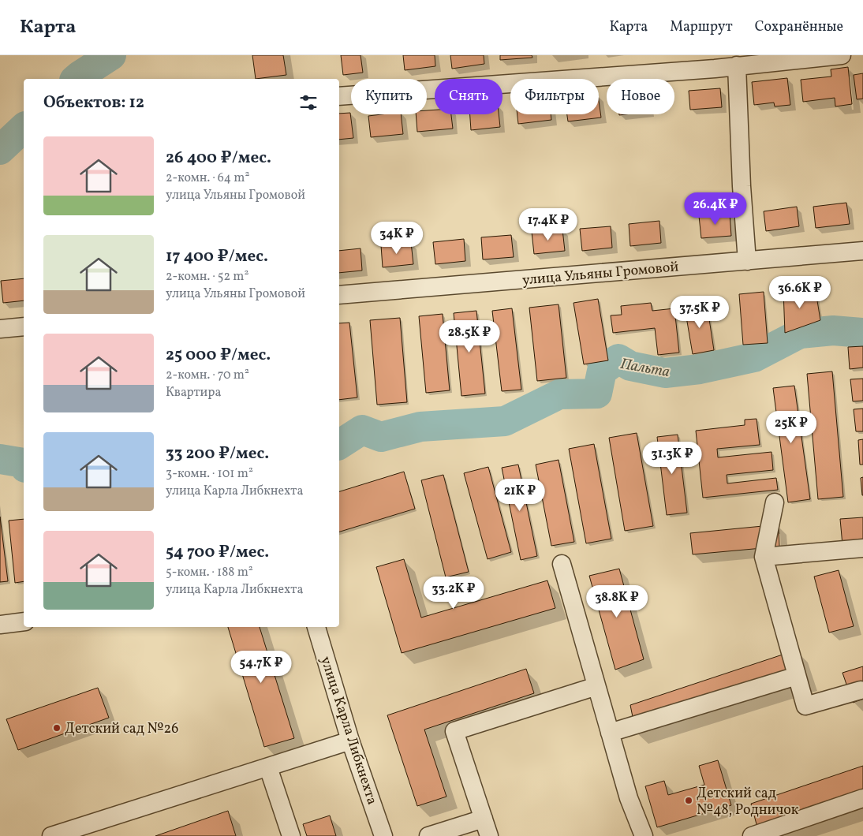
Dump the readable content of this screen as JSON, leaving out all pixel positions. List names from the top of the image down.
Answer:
{
  "streets": {
    "street": ["улица Ульяны Громовой", "улица Карла Либкнехта"]
  },
  "water": ["Пальта"],
  "places": ["Детский сад №26", "Детский сад №48, Родничок"],
  "page": {
    "header": "Карта",
    "nav": ["Карта", "Маршрут", "Сохранённые"],
    "chip": [
      "Купить",
      "Снять",
      "Фильтры",
      "Новое"
    ],
    "heading": "Объектов: 12",
    "list": [
      {
        "name": "26 400 ₽/мес.",
        "note": "2-комн. · 64 m² · улица Ульяны Громовой"
      },
      {
        "name": "17 400 ₽/мес.",
        "note": "2-комн. · 52 m² · улица Ульяны Громовой"
      },
      {
        "name": "25 000 ₽/мес.",
        "note": "2-комн. · 70 m² · Квартира"
      },
      {
        "name": "33 200 ₽/мес.",
        "note": "3-комн. · 101 m² · улица Карла Либкнехта"
      },
      {
        "name": "54 700 ₽/мес.",
        "note": "5-комн. · 188 m² · улица Карла Либкнехта"
      }
    ],
    "price": [
      "26.4K ₽",
      "17.4K ₽",
      "34K ₽",
      "36.6K ₽",
      "37.5K ₽",
      "28.5K ₽",
      "25K ₽",
      "31.3K ₽",
      "21K ₽",
      "33.2K ₽",
      "38.8K ₽",
      "54.7K ₽"
    ]
  }
}
